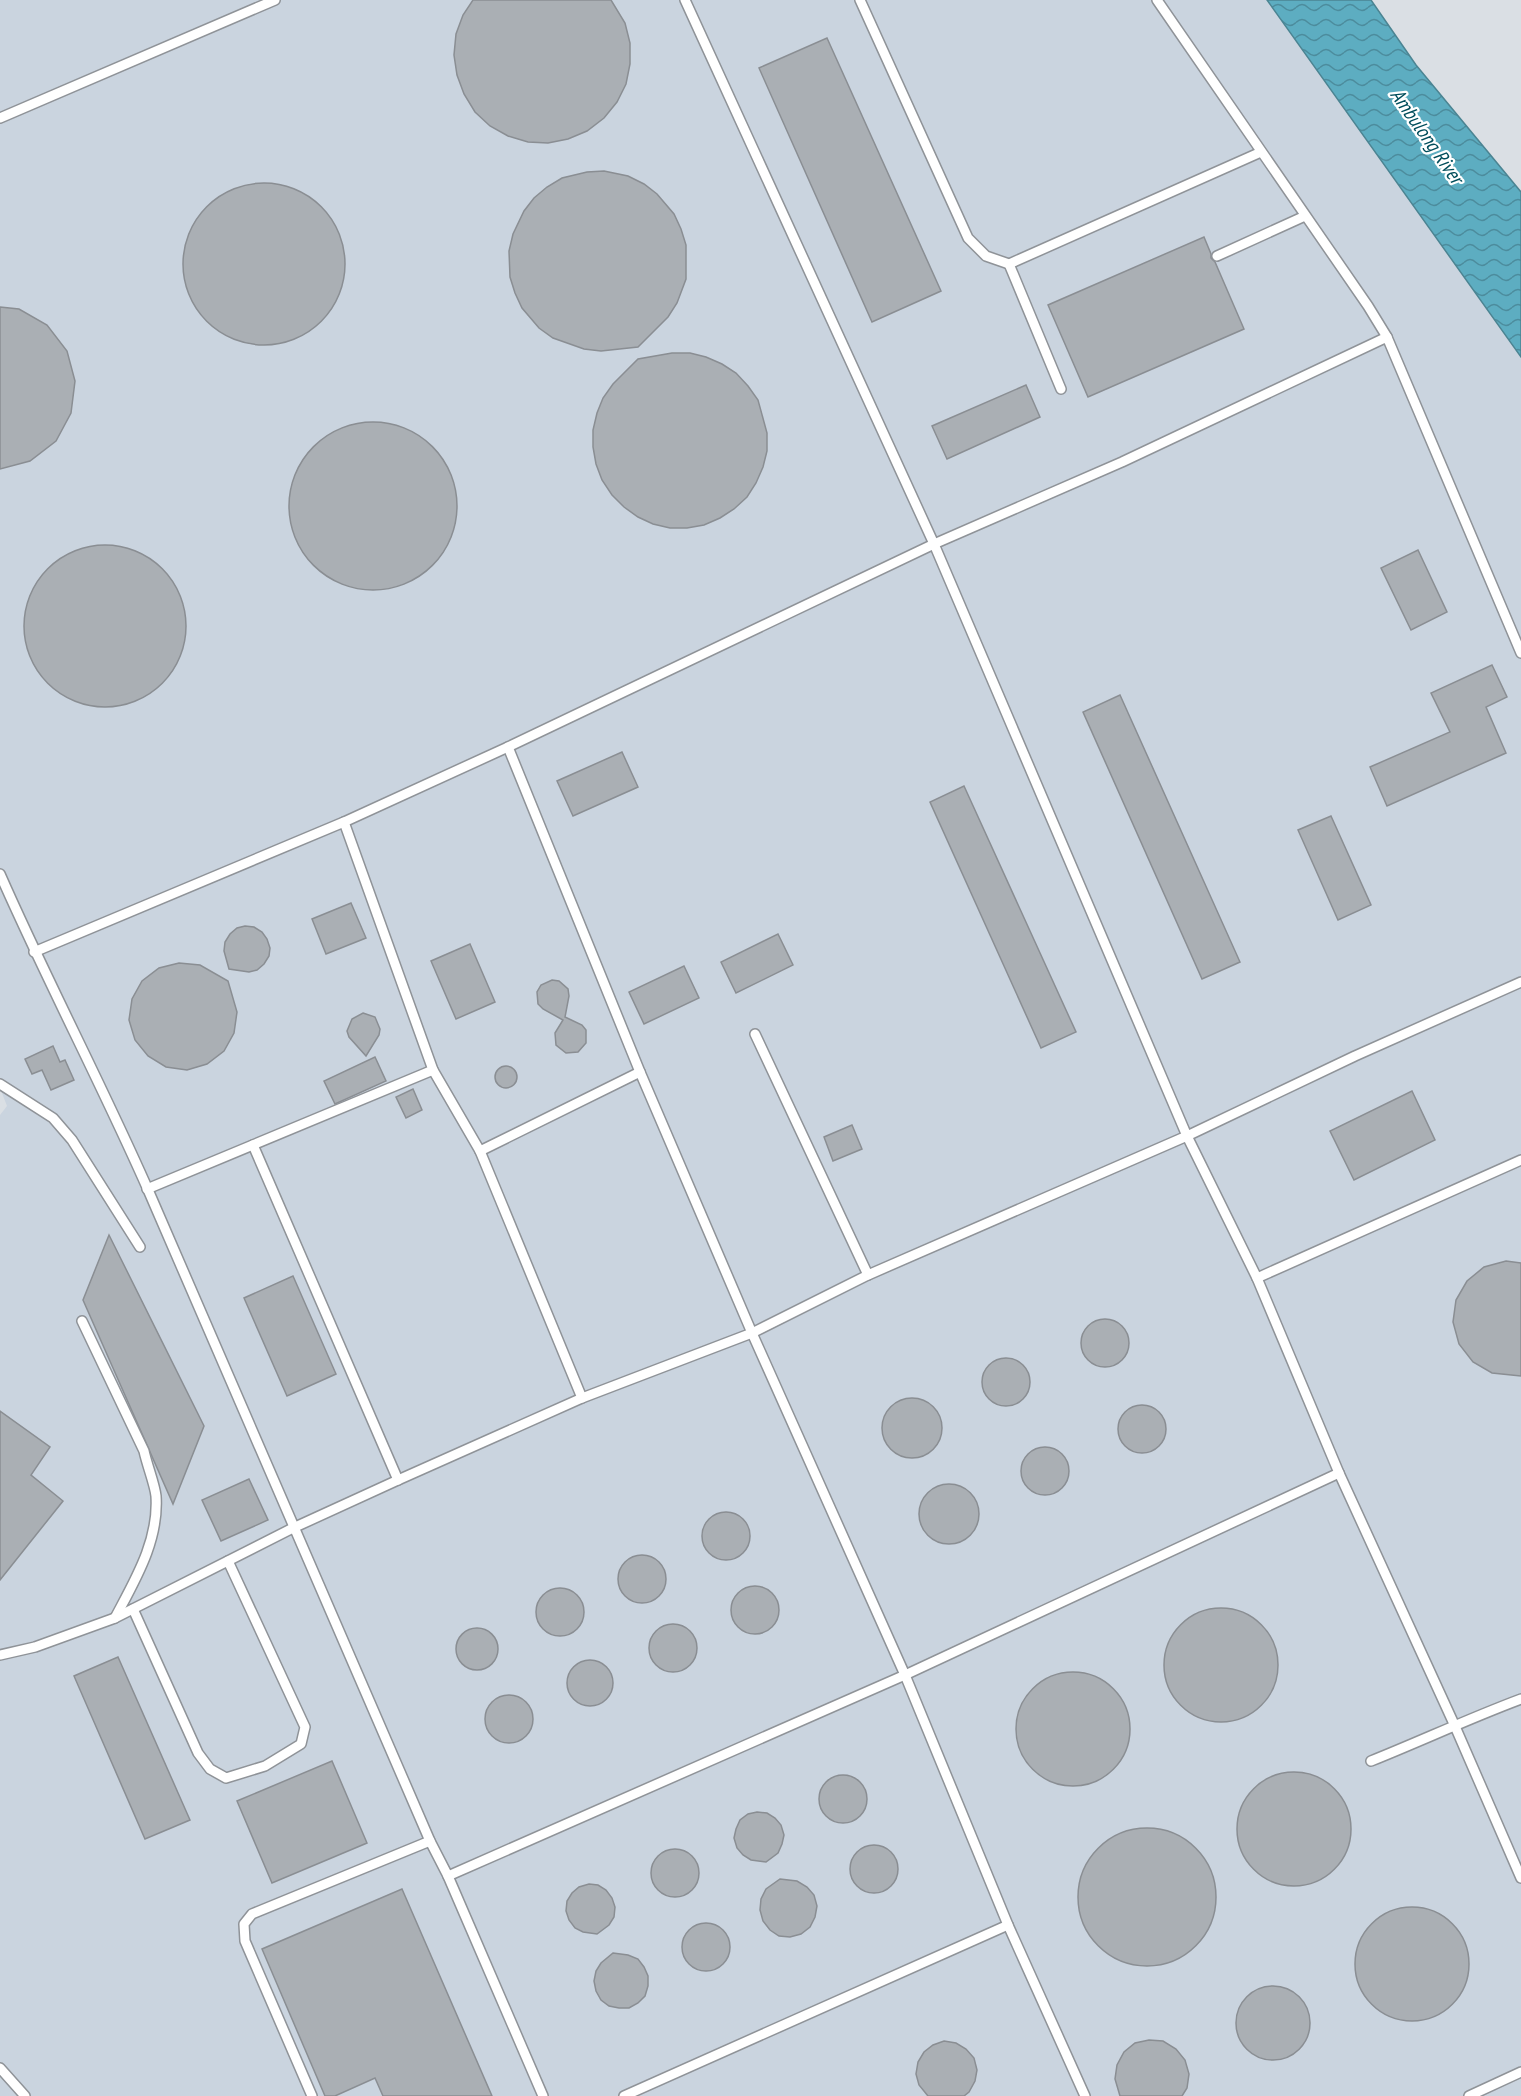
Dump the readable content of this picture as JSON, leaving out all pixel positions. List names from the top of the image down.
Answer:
{
  "water": ["Ambulong River"]
}
